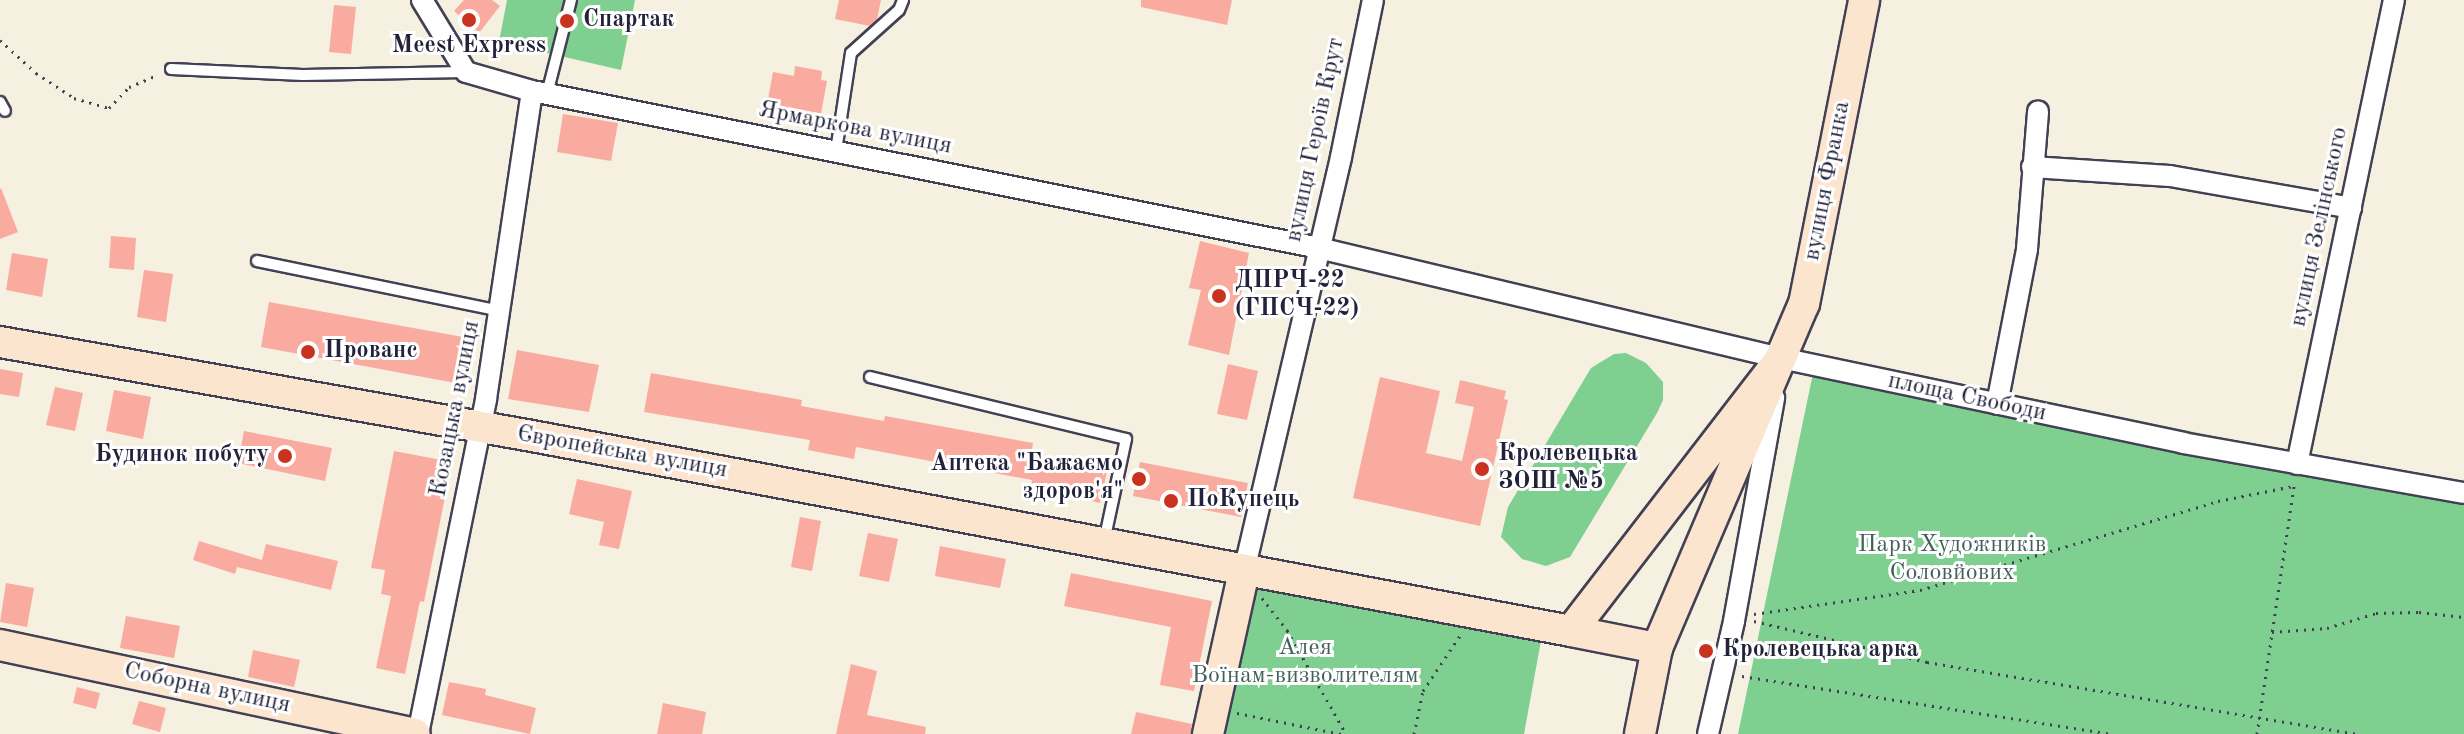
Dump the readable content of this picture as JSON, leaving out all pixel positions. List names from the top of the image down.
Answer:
{
  "streets": {
    "street": [
      "Ярмаркова вулиця",
      "вулиця Героїв Крут",
      "вулиця Франка",
      "вулиця Зелінського",
      "площа Свободи",
      "Козацька вулиця",
      "Європейська вулиця",
      "Соборна вулиця"
    ]
  },
  "crossings": [
    ["Ярмаркова вулиця", "вулиця Героїв Крут"],
    ["Ярмаркова вулиця", "вулиця Франка"],
    ["Ярмаркова вулиця", "площа Свободи"],
    ["Ярмаркова вулиця", "Козацька вулиця"],
    ["вулиця Героїв Крут", "Європейська вулиця"],
    ["вулиця Франка", "площа Свободи"],
    ["вулиця Зелінського", "площа Свободи"],
    ["Козацька вулиця", "Європейська вулиця"],
    ["Козацька вулиця", "Соборна вулиця"]
  ],
  "parks": ["Парк Художників Соловйових", "Алея Воїнам-визволителям"],
  "places": [
    "Meest Express",
    "Спартак",
    "ДПРЧ-22 (ГПСЧ-22)",
    "Прованс",
    "Будинок побуту",
    "Кролевецька ЗОШ №5",
    "Аптека \"Бажаємо здоров'я\"",
    "ПоКупець",
    "Кролевецька арка"
  ]
}
